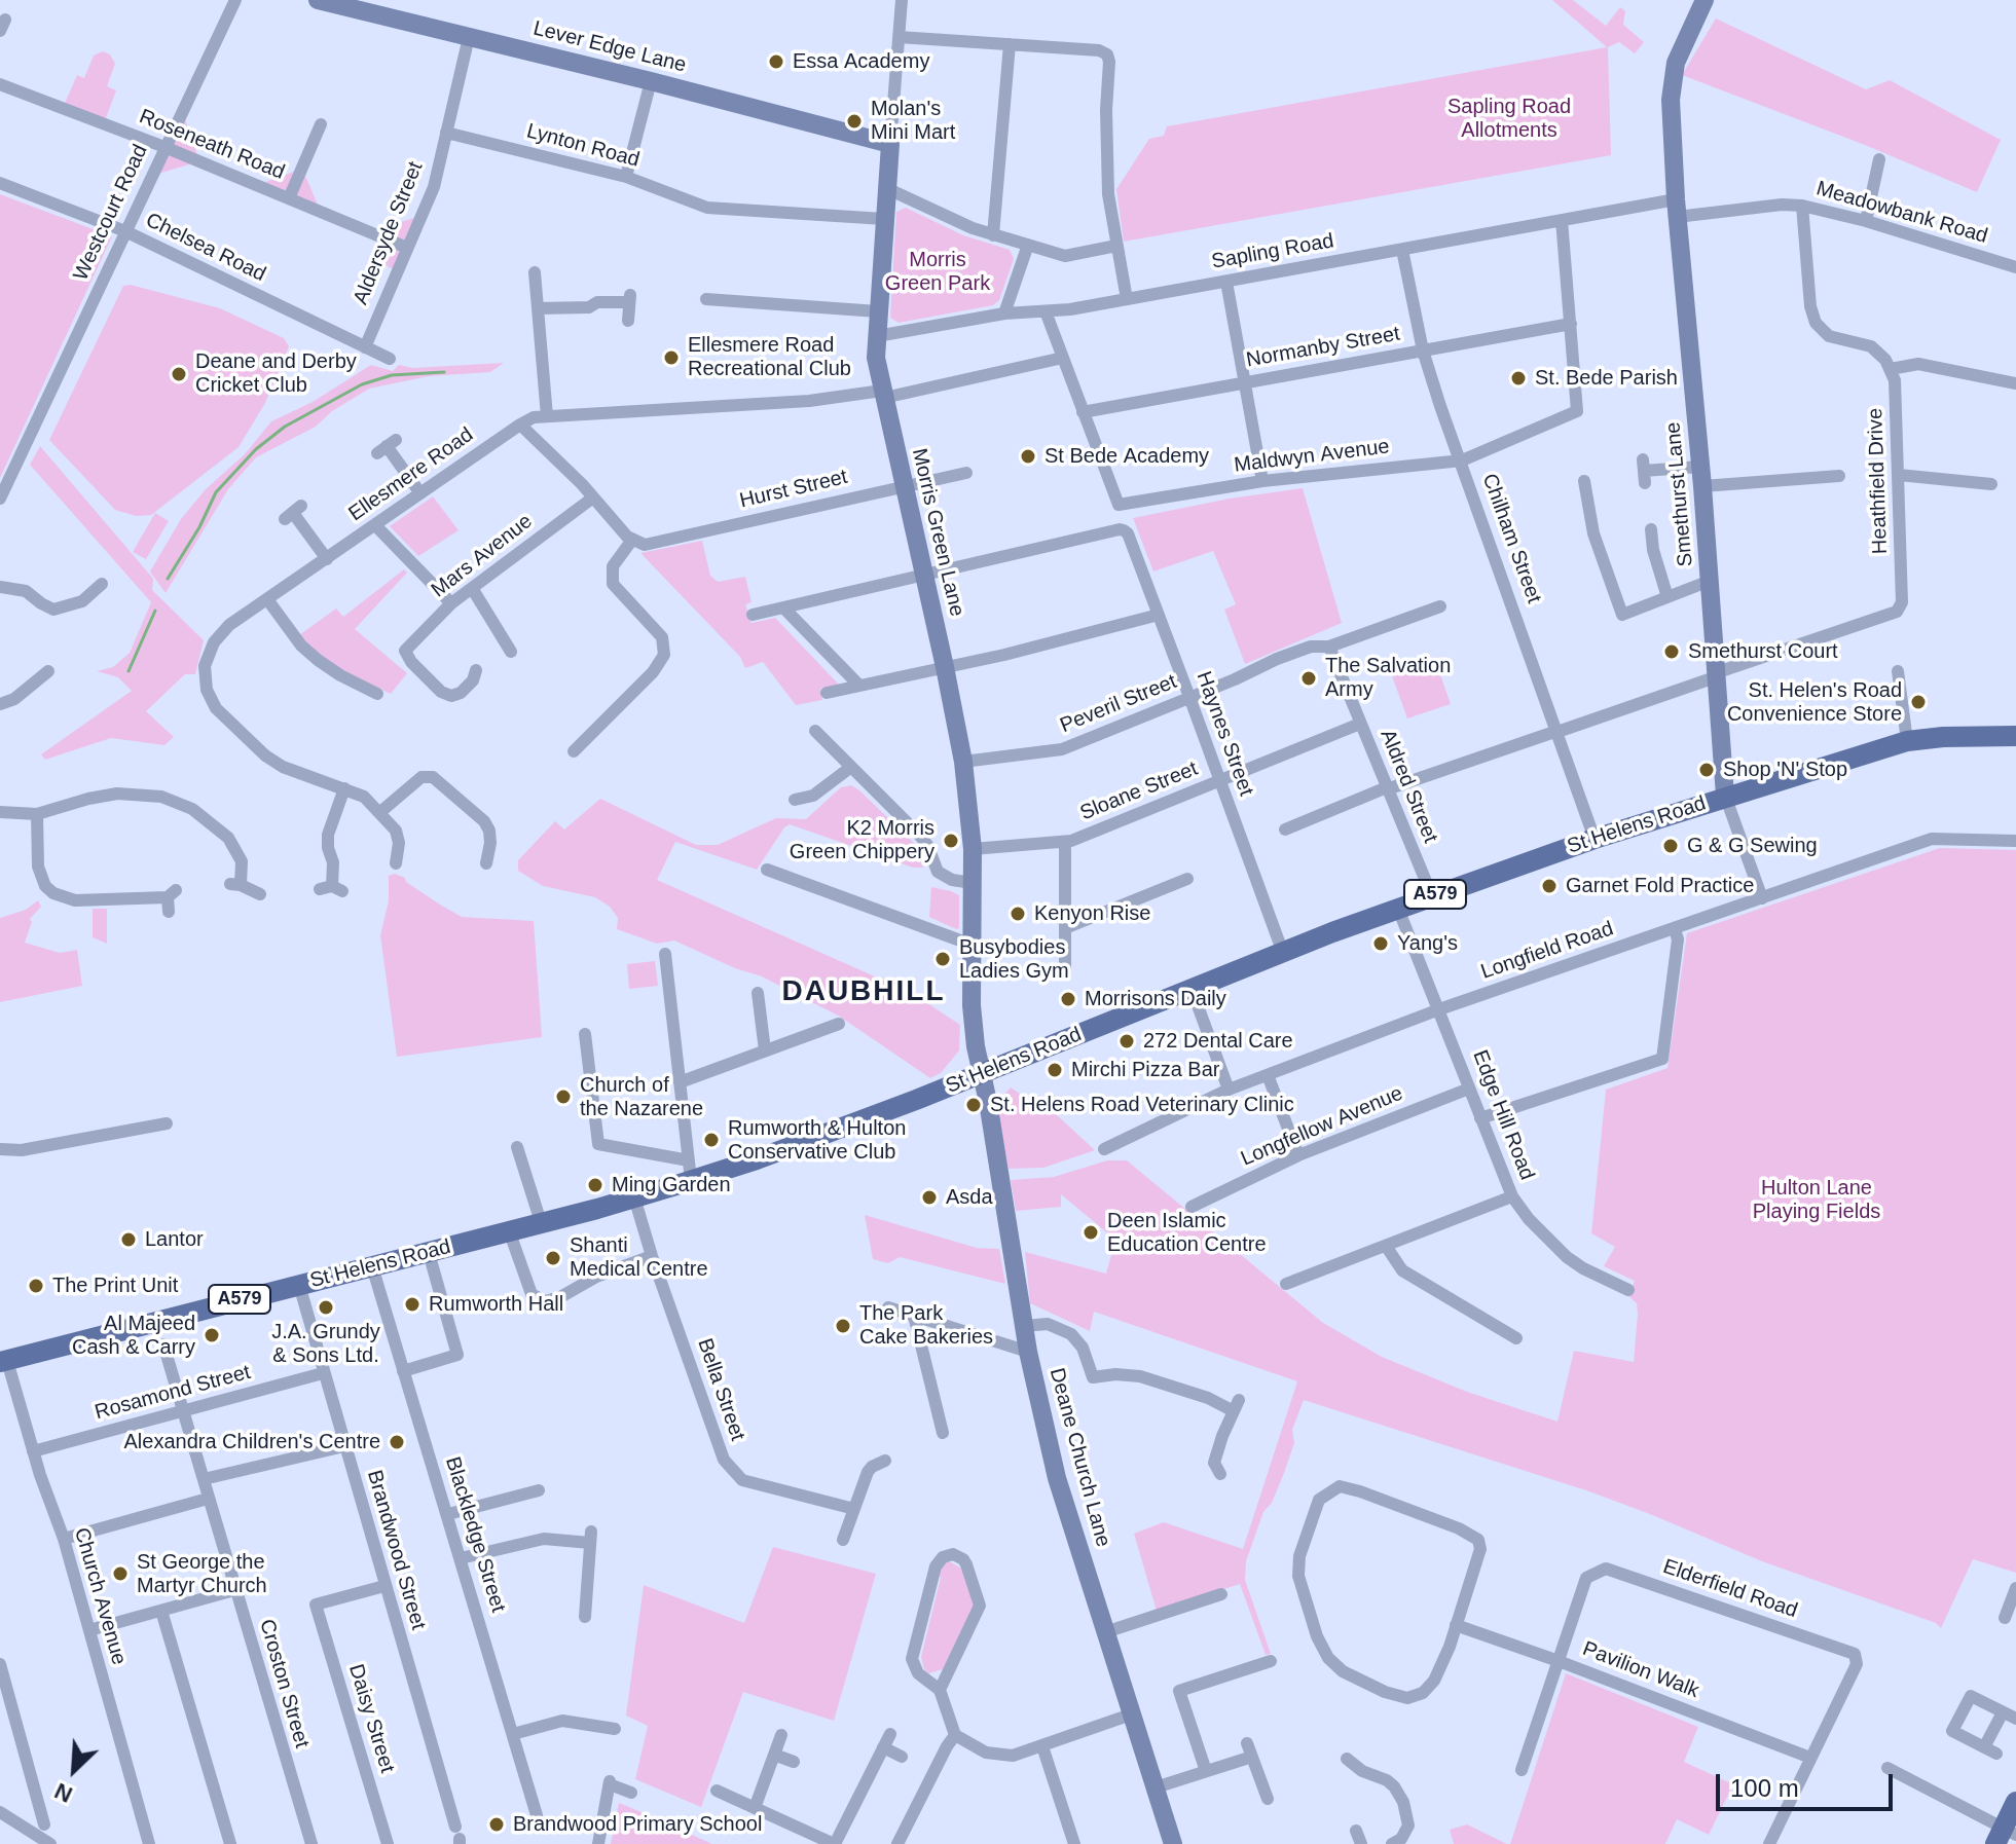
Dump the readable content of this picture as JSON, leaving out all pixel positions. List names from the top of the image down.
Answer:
{
  "streets": {
    "main road": ["St Helens Road", "A579"],
    "street": [
      "Lever Edge Lane",
      "Roseneath Road",
      "Lynton Road",
      "Westcourt Road",
      "Meadowbank Road",
      "Aldersyde Street",
      "Chelsea Road",
      "Sapling Road",
      "Normanby Street",
      "Maldwyn Avenue",
      "Ellesmere Road",
      "Heathfield Drive",
      "Hurst Street",
      "Smethurst Lane",
      "Morris Green Lane",
      "Chilham Street",
      "Mars Avenue",
      "Peveril Street",
      "Haynes Street",
      "Aldred Street",
      "Sloane Street",
      "Longfield Road",
      "Edge Hill Road",
      "Longfellow Avenue",
      "Bella Street",
      "Rosamond Street",
      "Deane Church Lane",
      "Blackledge Street",
      "Brandwood Street",
      "Elderfield Road",
      "Church Avenue",
      "Pavilion Walk",
      "Croston Street",
      "Daisy Street"
    ]
  },
  "crossings": [
    ["Lever Edge Lane", "Aldersyde Street"],
    ["Lever Edge Lane", "Morris Green Lane"],
    ["Roseneath Road", "Westcourt Road"],
    ["Roseneath Road", "Aldersyde Street"],
    ["Lynton Road", "Aldersyde Street"],
    ["Lynton Road", "Morris Green Lane"],
    ["Westcourt Road", "Chelsea Road"],
    ["Meadowbank Road", "Sapling Road"],
    ["Meadowbank Road", "Smethurst Lane"],
    ["Aldersyde Street", "Chelsea Road"],
    ["Sapling Road", "Smethurst Lane"],
    ["Sapling Road", "Morris Green Lane"],
    ["Sapling Road", "Chilham Street"],
    ["Normanby Street", "Maldwyn Avenue"],
    ["Normanby Street", "Chilham Street"],
    ["Maldwyn Avenue", "Chilham Street"],
    ["Ellesmere Road", "Morris Green Lane"],
    ["Heathfield Drive", "Smethurst Lane"],
    ["Hurst Street", "Morris Green Lane"],
    ["Smethurst Lane", "St Helens Road"],
    ["Morris Green Lane", "Peveril Street"],
    ["Morris Green Lane", "Haynes Street"],
    ["Morris Green Lane", "Sloane Street"],
    ["Morris Green Lane", "St Helens Road"],
    ["Morris Green Lane", "Deane Church Lane"],
    ["Chilham Street", "St Helens Road"],
    ["Peveril Street", "Haynes Street"],
    ["Peveril Street", "Aldred Street"],
    ["Haynes Street", "Sloane Street"],
    ["Haynes Street", "St Helens Road"],
    ["Aldred Street", "Sloane Street"],
    ["Aldred Street", "St Helens Road"],
    ["St Helens Road", "Edge Hill Road"],
    ["St Helens Road", "Bella Street"],
    ["St Helens Road", "Deane Church Lane"],
    ["St Helens Road", "Blackledge Street"],
    ["St Helens Road", "Brandwood Street"],
    ["St Helens Road", "Church Avenue"],
    ["Longfield Road", "Edge Hill Road"],
    ["Edge Hill Road", "Longfellow Avenue"],
    ["Rosamond Street", "Brandwood Street"],
    ["Rosamond Street", "Church Avenue"],
    ["Rosamond Street", "Croston Street"],
    ["Brandwood Street", "Daisy Street"],
    ["Elderfield Road", "Pavilion Walk"]
  ],
  "districts": ["DAUBHILL"],
  "parks": ["Sapling Road Allotments", "Morris Green Park", "Hulton Lane Playing Fields"],
  "places": [
    "Essa Academy",
    "Molan's Mini Mart",
    "Ellesmere Road Recreational Club",
    "Deane and Derby Cricket Club",
    "St. Bede Parish",
    "St Bede Academy",
    "Smethurst Court",
    "The Salvation Army",
    "St. Helen's Road Convenience Store",
    "Shop 'N' Stop",
    "K2 Morris Green Chippery",
    "G & G Sewing",
    "Garnet Fold Practice",
    "Kenyon Rise",
    "Yang's",
    "Busybodies Ladies Gym",
    "Morrisons Daily",
    "272 Dental Care",
    "Mirchi Pizza Bar",
    "Church of the Nazarene",
    "St. Helens Road Veterinary Clinic",
    "Rumworth & Hulton Conservative Club",
    "Ming Garden",
    "Asda",
    "Deen Islamic Education Centre",
    "Lantor",
    "Shanti Medical Centre",
    "The Print Unit",
    "Rumworth Hall",
    "J.A. Grundy & Sons Ltd.",
    "The Park Cake Bakeries",
    "Al Majeed Cash & Carry",
    "Alexandra Children's Centre",
    "St George the Martyr Church",
    "Brandwood Primary School"
  ],
  "scale_bar": "100 m",
  "north": "bottom left"
}
